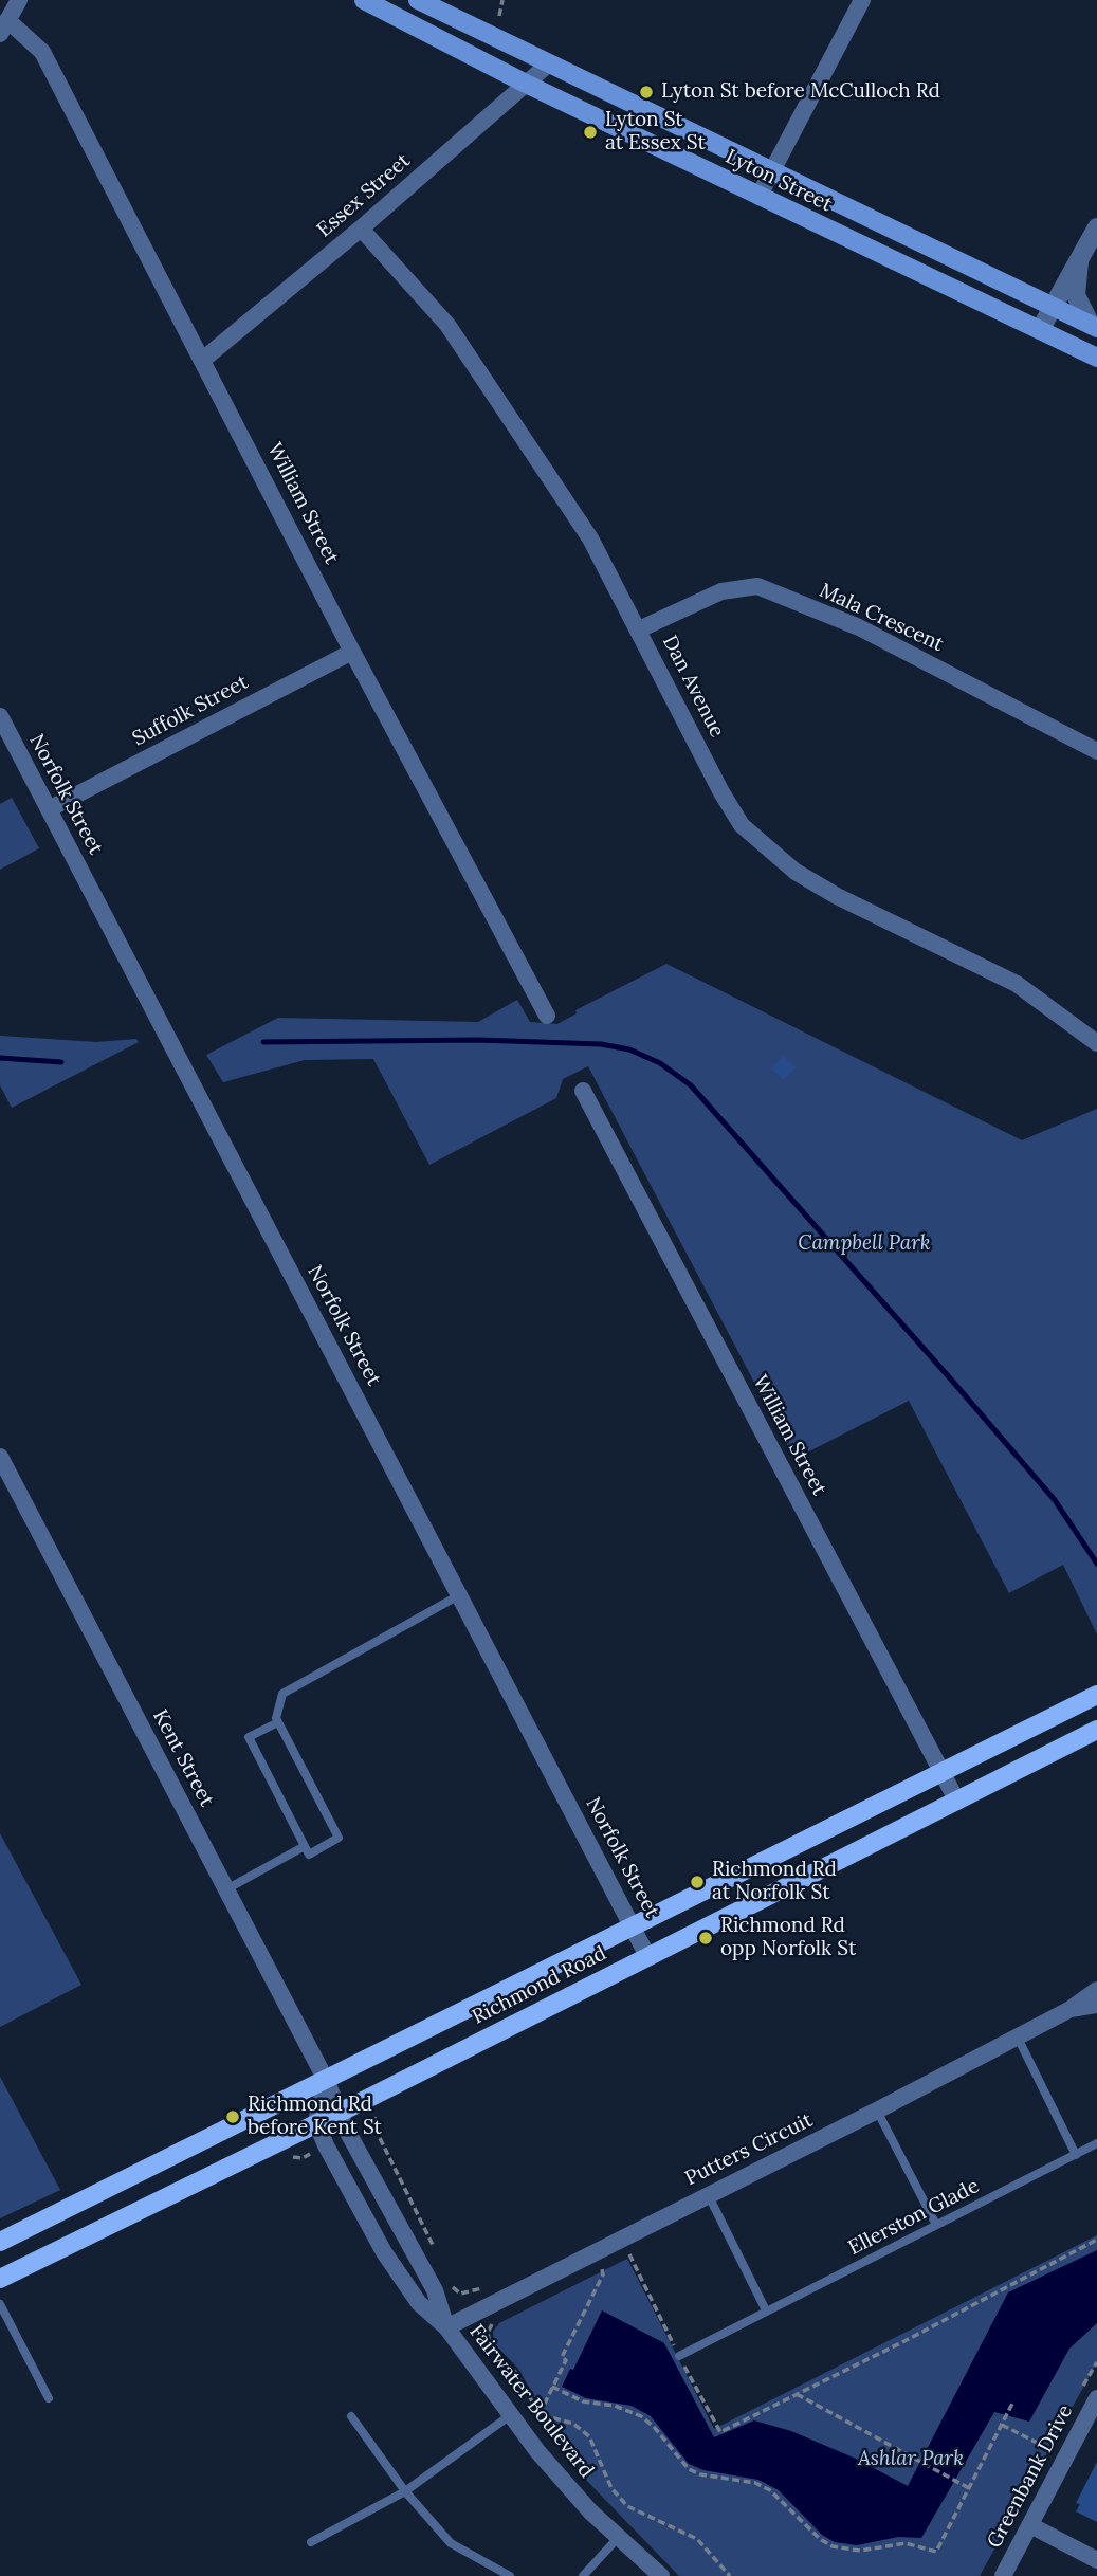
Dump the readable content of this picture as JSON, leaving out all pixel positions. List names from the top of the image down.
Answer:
{
  "streets": {
    "main road": ["Lyton Street", "Richmond Road"],
    "street": [
      "Essex Street",
      "William Street",
      "Mala Crescent",
      "Dan Avenue",
      "Suffolk Street",
      "Norfolk Street",
      "Kent Street",
      "Putters Circuit",
      "Fairwater Boulevard",
      "Greenbank Drive"
    ],
    "lane": ["Ellerston Glade"]
  },
  "crossings": [
    ["Lyton Street", "Essex Street"],
    ["Essex Street", "William Street"],
    ["Essex Street", "Dan Avenue"],
    ["William Street", "Suffolk Street"],
    ["William Street", "Richmond Road"],
    ["Mala Crescent", "Dan Avenue"],
    ["Suffolk Street", "Norfolk Street"],
    ["Norfolk Street", "Richmond Road"],
    ["Kent Street", "Richmond Road"],
    ["Kent Street", "Fairwater Boulevard"],
    ["Richmond Road", "Fairwater Boulevard"],
    ["Putters Circuit", "Fairwater Boulevard"]
  ],
  "parks": ["Campbell Park", "Ashlar Park"],
  "places": [
    "Lyton St before McCulloch Rd",
    "Lyton St at Essex St",
    "Richmond Rd at Norfolk St",
    "Richmond Rd opp Norfolk St",
    "Richmond Rd before Kent St"
  ]
}
